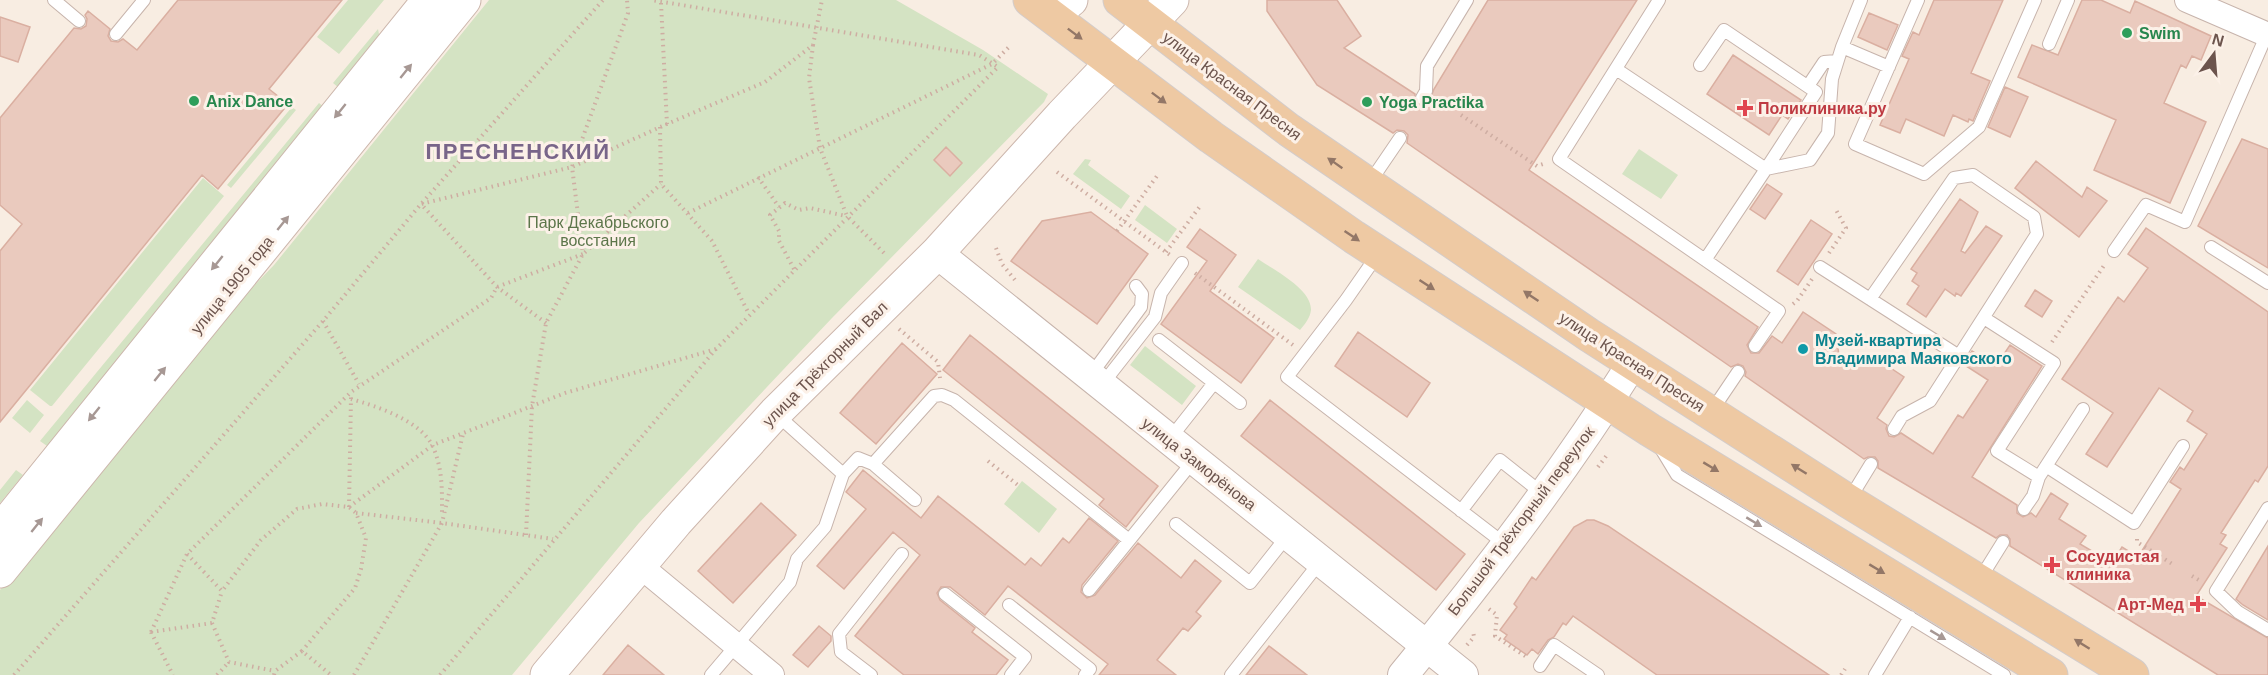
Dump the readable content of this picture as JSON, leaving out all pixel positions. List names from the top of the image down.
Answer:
{
  "streets": {
    "main road": ["улица Красная Пресня", "улица 1905 года", "улица Трёхгорный Вал"],
    "street": ["улица Заморёнова", "Большой Трёхгорный переулок"]
  },
  "crossings": [
    ["улица Красная Пресня", "улица Трёхгорный Вал"],
    ["улица Красная Пресня", "Большой Трёхгорный переулок"],
    ["улица Трёхгорный Вал", "улица Заморёнова"],
    ["улица Заморёнова", "Большой Трёхгорный переулок"]
  ],
  "districts": ["ПРЕСНЕНСКИЙ"],
  "parks": ["Парк Декабрьского восстания"],
  "places": {
    "other": [
      "Swim",
      "Anix Dance",
      "Yoga Practika",
      "Музей-квартира Владимира Маяковского"
    ],
    "health": ["Поликлиника.ру", "Сосудистая клиника", "Арт-Мед"]
  },
  "north": "top"
}
